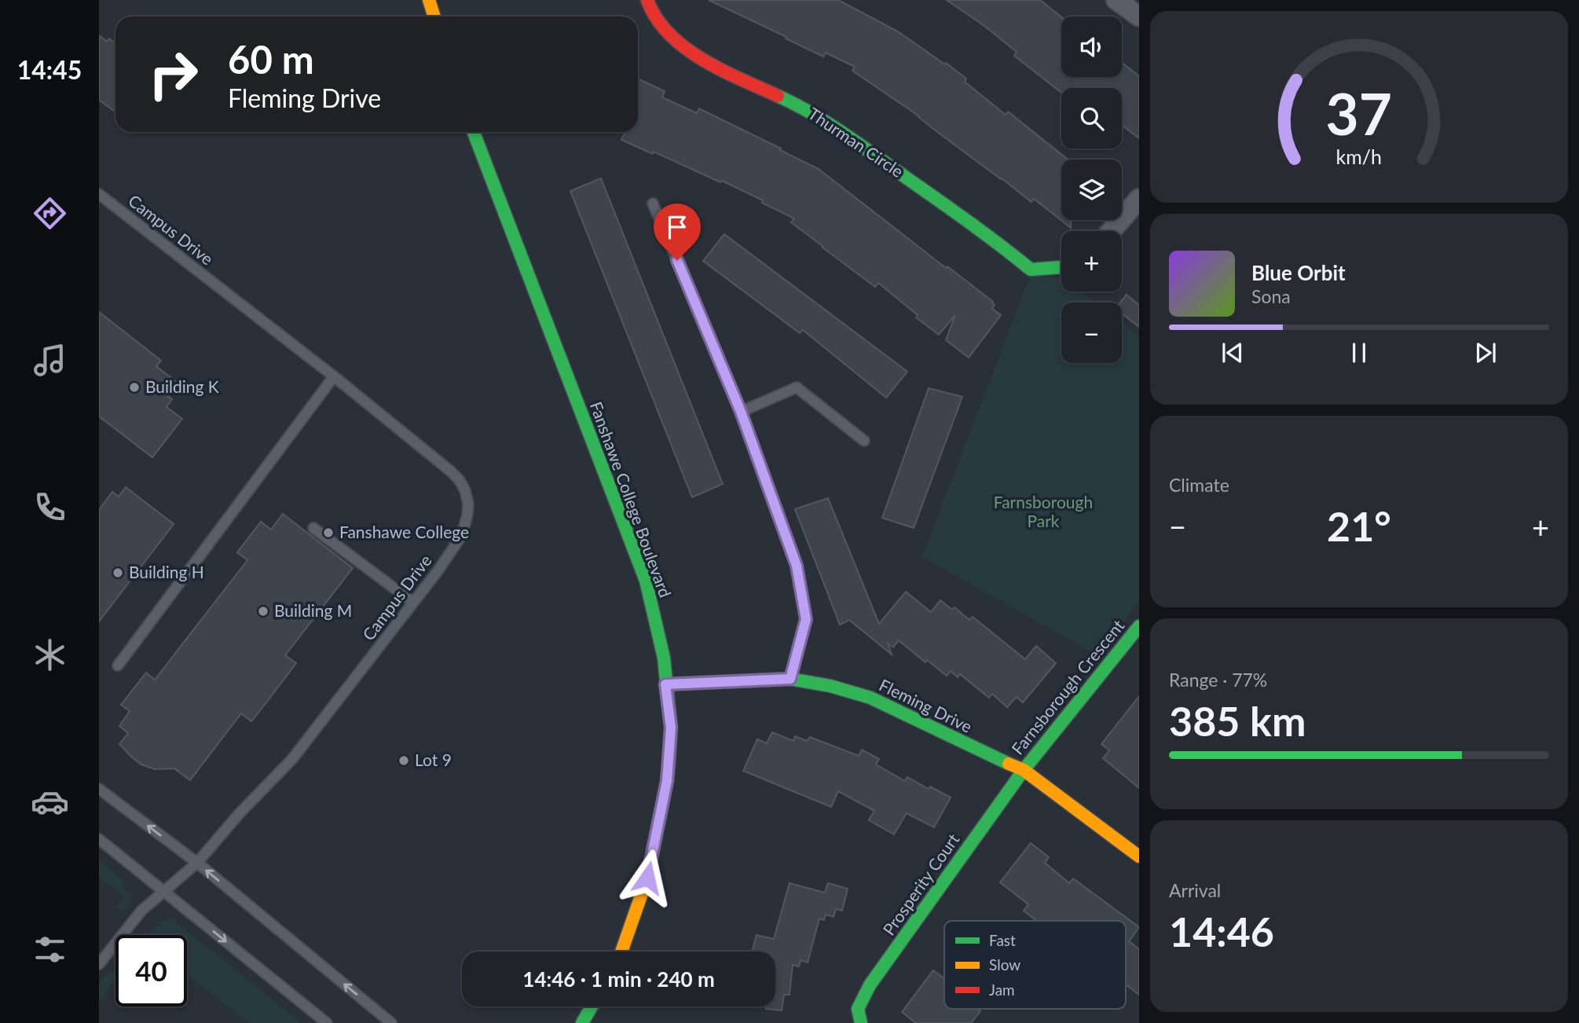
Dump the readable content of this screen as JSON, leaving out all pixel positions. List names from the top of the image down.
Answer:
{
  "streets": {
    "street": [
      "Thurman Circle",
      "Fanshawe College Boulevard",
      "Farnsborough Crescent",
      "Fleming Drive",
      "Prosperity Court"
    ],
    "lane": ["Campus Drive"]
  },
  "crossings": [
    ["Fanshawe College Boulevard", "Fleming Drive"],
    ["Farnsborough Crescent", "Fleming Drive"],
    ["Farnsborough Crescent", "Prosperity Court"],
    ["Fleming Drive", "Prosperity Court"]
  ],
  "parks": ["Farnsborough Park"],
  "places": [
    "Building K",
    "Fanshawe College",
    "Building H",
    "Building M",
    "Lot 9"
  ],
  "legend": ["Fast", "Slow", "Jam"],
  "page": {
    "tabs": "14:45",
    "map_buttons": ["+", "−"],
    "turn": ["60 m", "Fleming Drive"],
    "song": ["Blue Orbit", "Sona"],
    "tile": [
      "Climate",
      ["Range · 77%", "385 km"],
      ["Arrival", "14:46"]
    ],
    "heat": ["−", "21°", "+"],
    "limit": "40",
    "trip": "14:46 · 1 min · 240 m",
    "gauge": ["37", "km/h"]
  }
}
